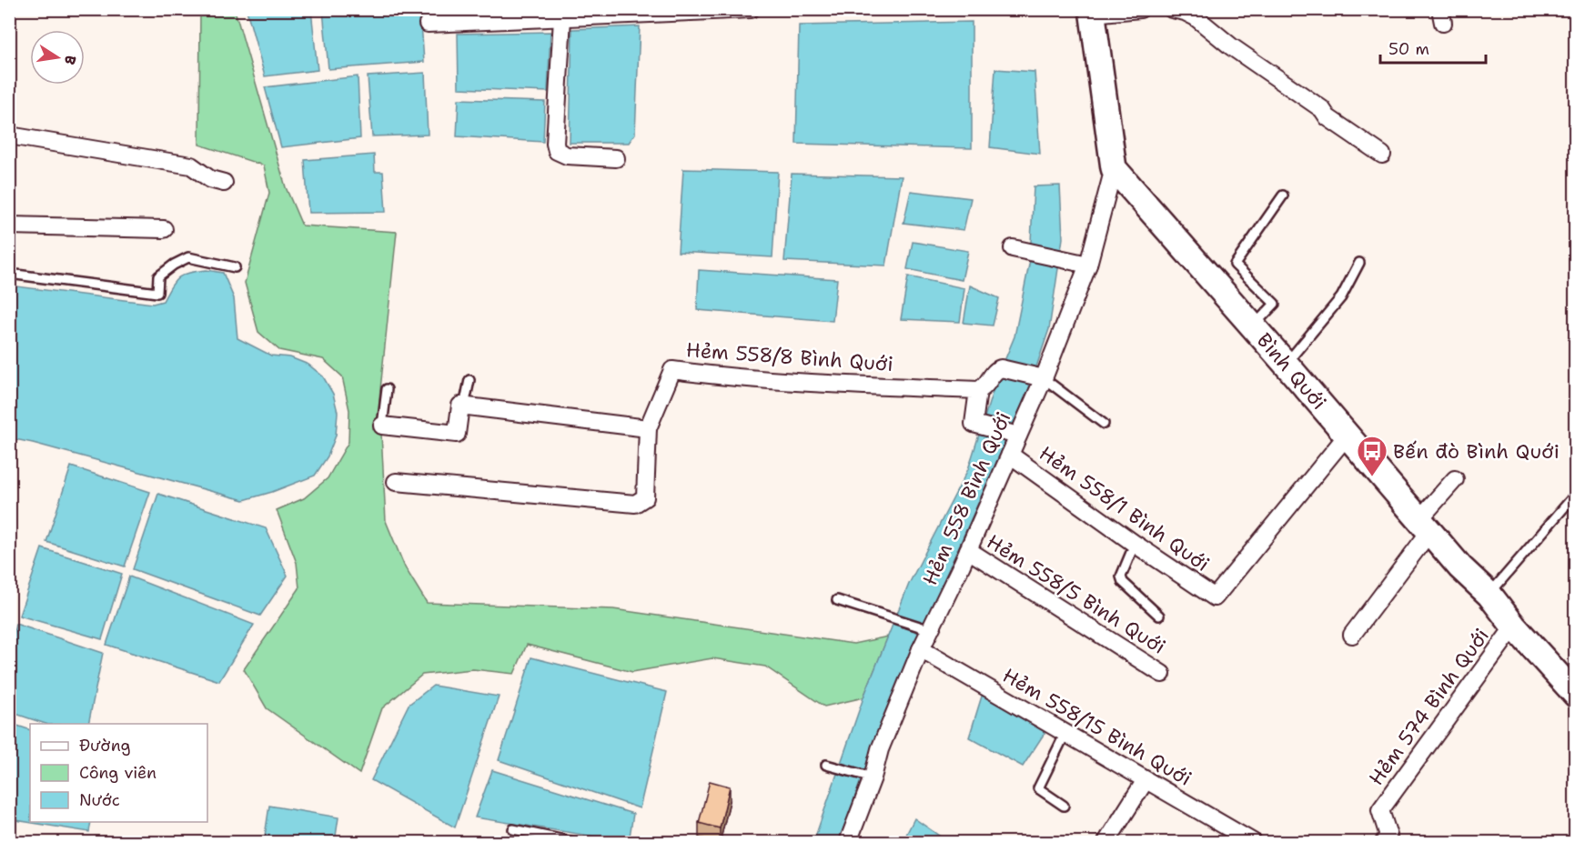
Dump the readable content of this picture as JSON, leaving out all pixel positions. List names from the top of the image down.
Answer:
{
  "streets": {
    "main road": ["Bình Quới"],
    "street": [
      "Hẻm 558/8 Bình Quới",
      "Hẻm 558 Bình Quới",
      "Hẻm 558/1 Bình Quới",
      "Hẻm 558/5 Bình Quới",
      "Hẻm 574 Bình Quới",
      "Hẻm 558/15 Bình Quới"
    ]
  },
  "crossings": [
    ["Bình Quới", "Hẻm 558 Bình Quới"],
    ["Bình Quới", "Hẻm 558/1 Bình Quới"],
    ["Bình Quới", "Hẻm 574 Bình Quới"],
    ["Hẻm 558 Bình Quới", "Hẻm 558/1 Bình Quới"],
    ["Hẻm 558 Bình Quới", "Hẻm 558/5 Bình Quới"],
    ["Hẻm 558 Bình Quới", "Hẻm 558/15 Bình Quới"]
  ],
  "places": {
    "bus stop": ["Bến đò Bình Quới"]
  },
  "legend": ["Đường", "Công viên", "Nước"],
  "scale_bar": "50 m",
  "north": "right"
}
